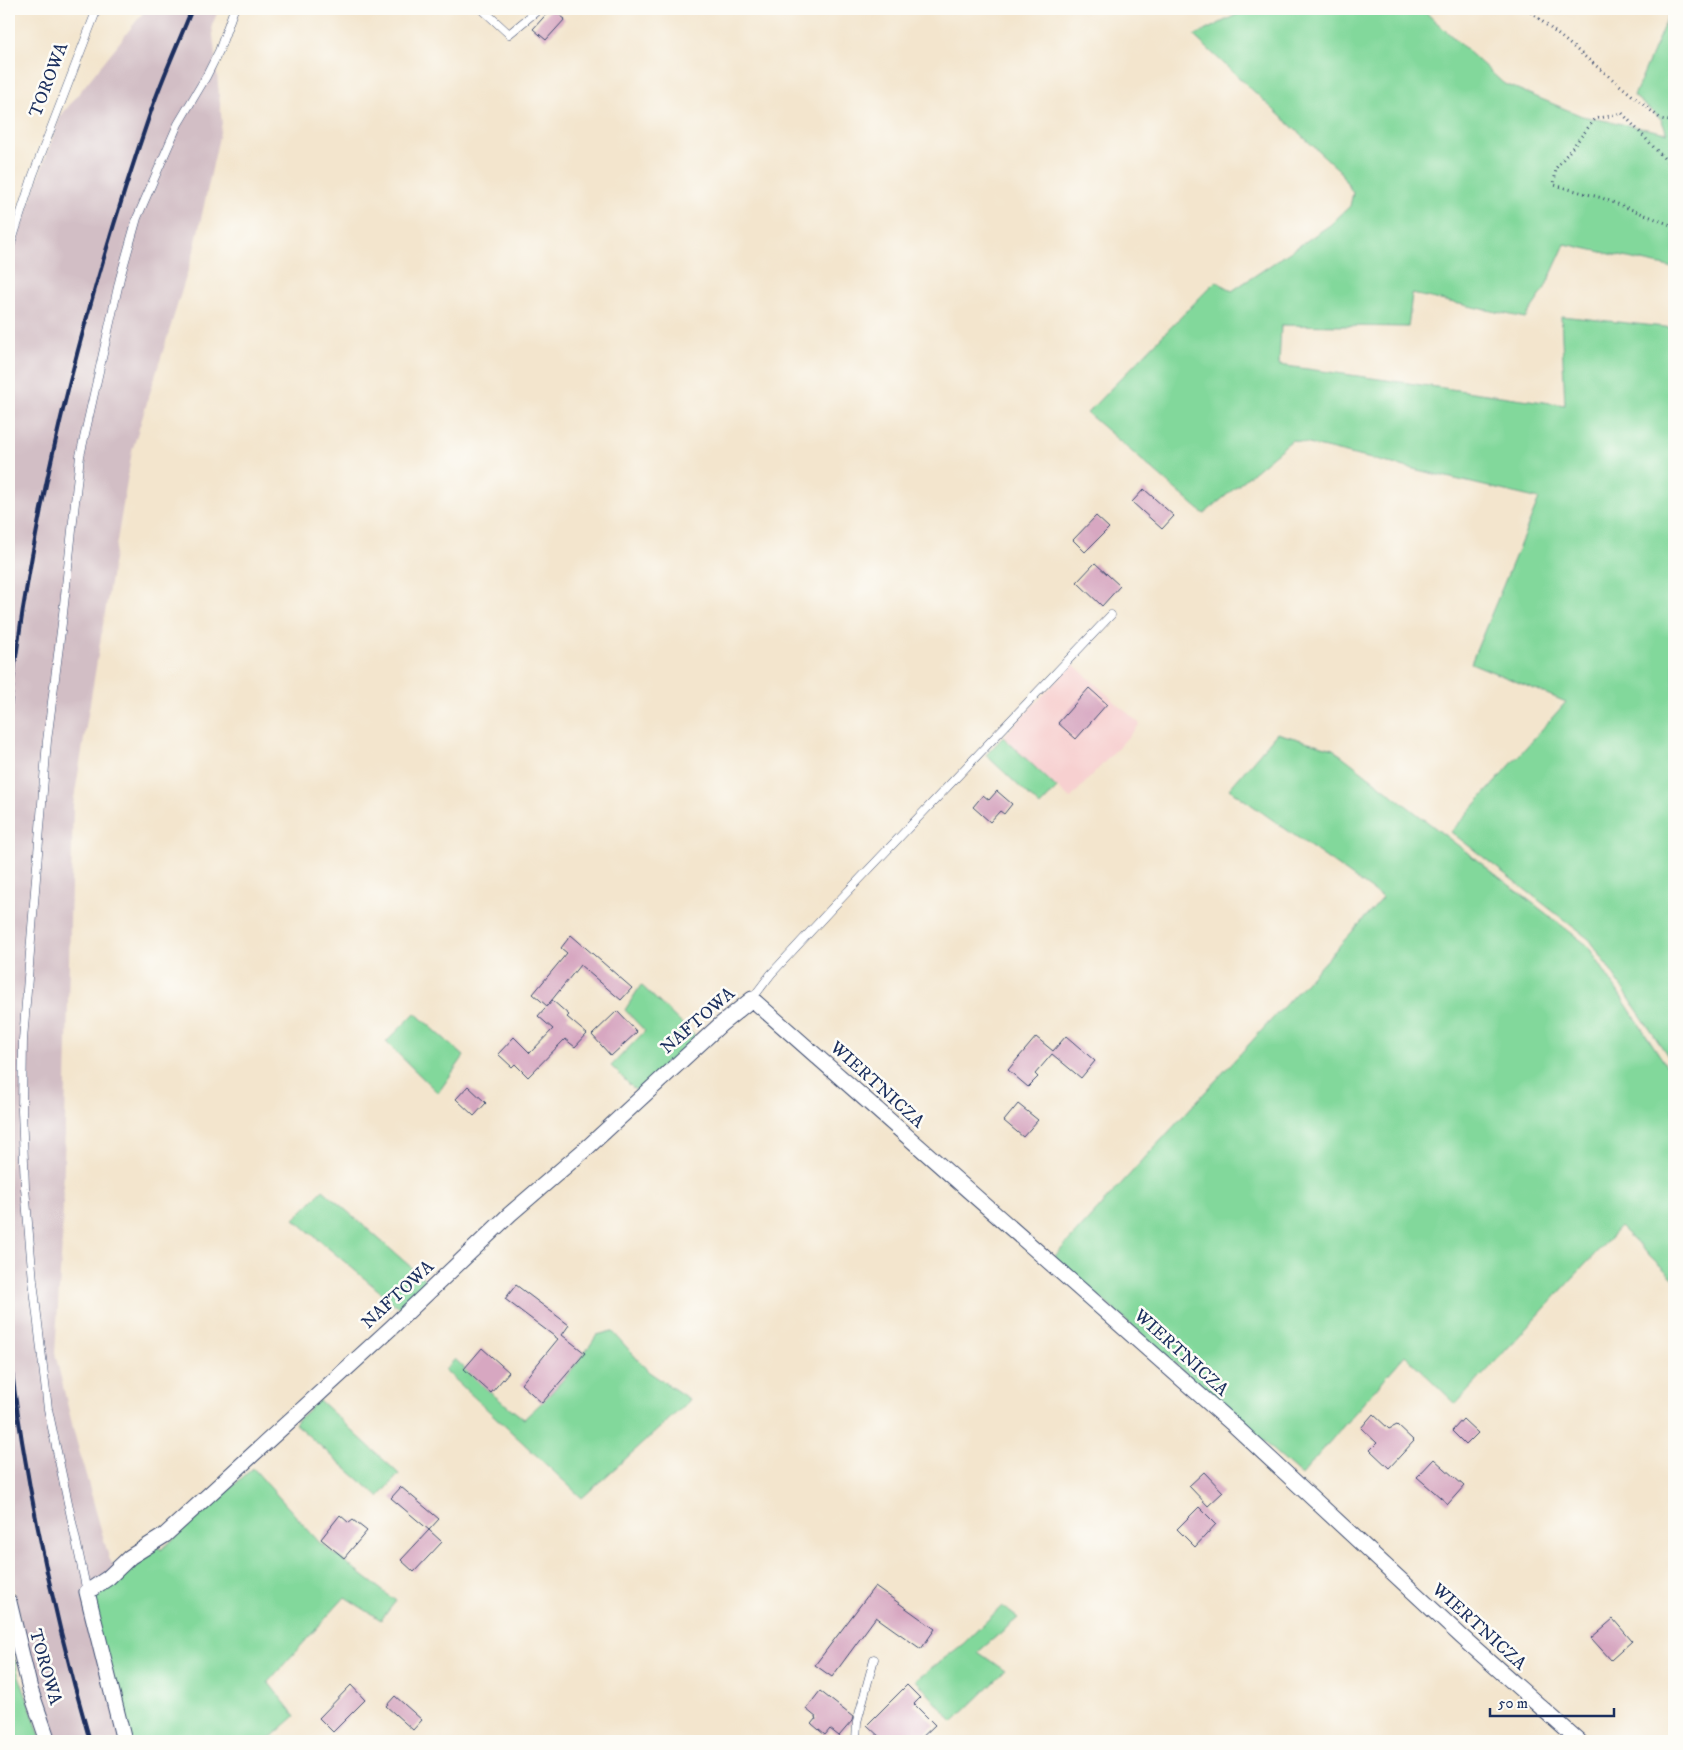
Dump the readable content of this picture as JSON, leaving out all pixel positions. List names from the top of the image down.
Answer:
{
  "streets": {
    "street": ["TOROWA", "NAFTOWA", "WIERTNICZA"]
  },
  "crossings": [
    ["NAFTOWA", "WIERTNICZA"]
  ],
  "scale_bar": "50 m"
}
